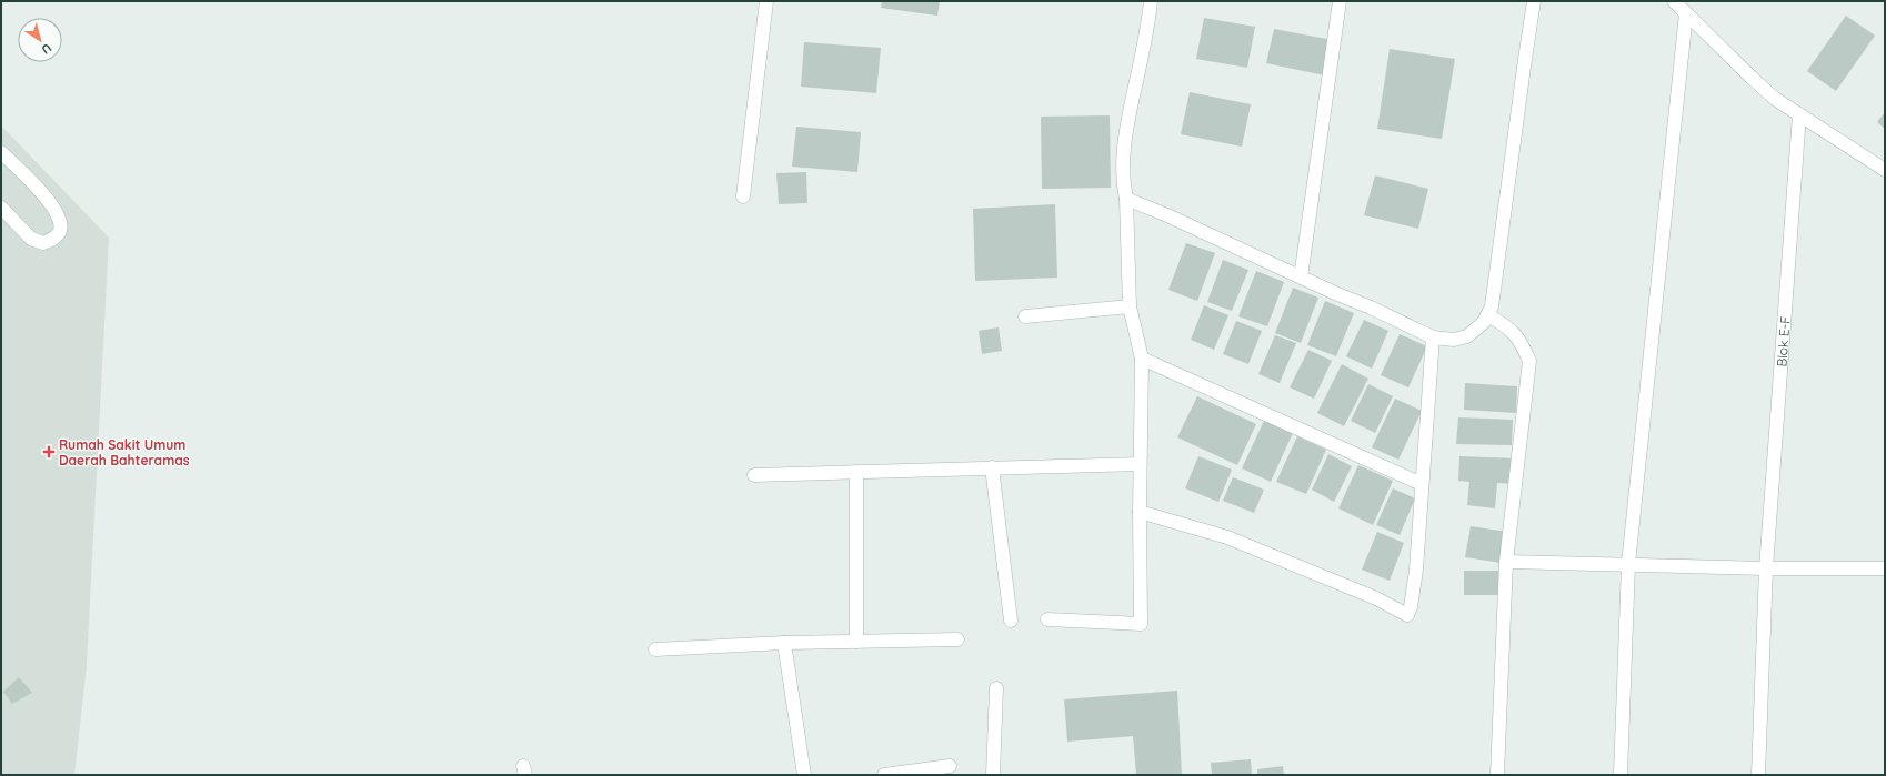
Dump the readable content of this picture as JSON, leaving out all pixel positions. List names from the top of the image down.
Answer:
{
  "streets": {
    "street": ["Blok E-F"]
  },
  "places": {
    "health": ["Rumah Sakit Umum Daerah Bahteramas"]
  },
  "north": "bottom right"
}
